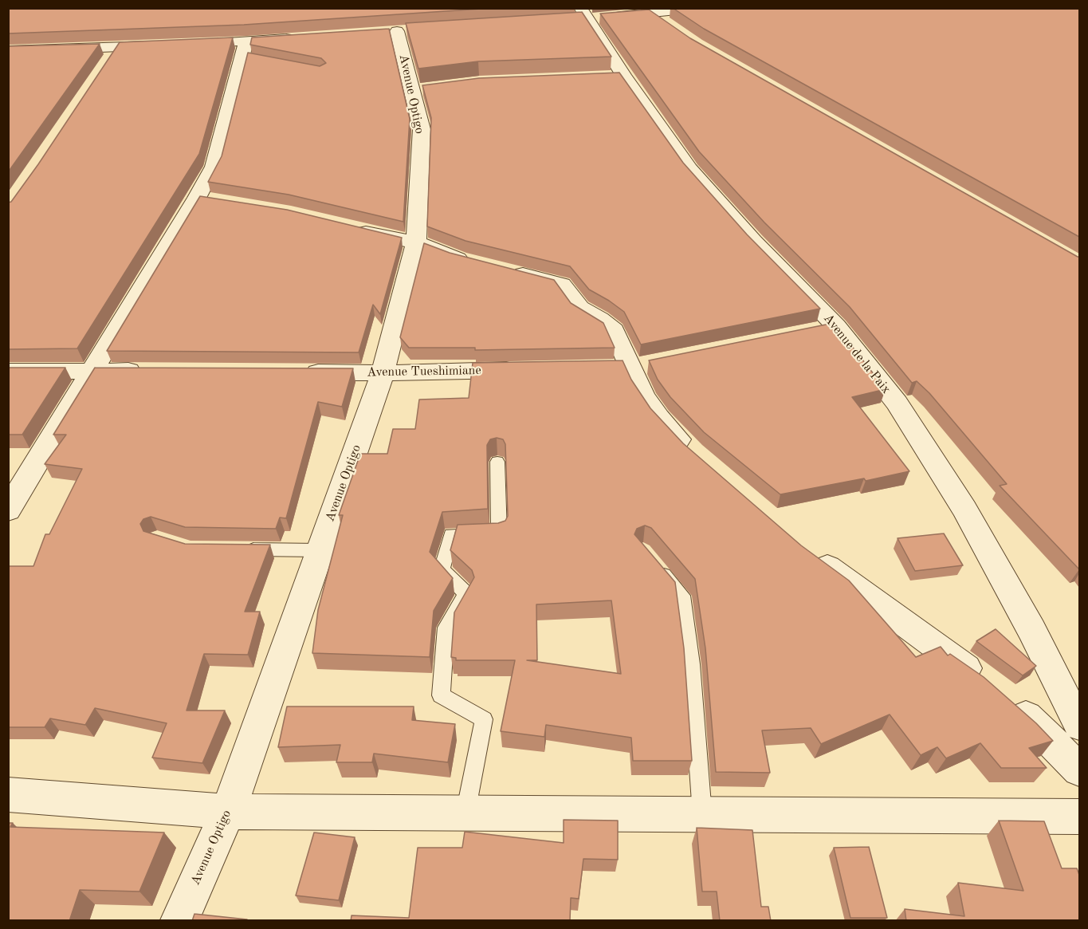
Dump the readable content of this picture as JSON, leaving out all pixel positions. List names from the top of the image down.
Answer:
{
  "streets": {
    "street": ["Avenue Optigo", "Avenue de la Paix", "Avenue Tueshimiane"]
  },
  "crossings": [
    ["Avenue Optigo", "Avenue Tueshimiane"]
  ]
}
